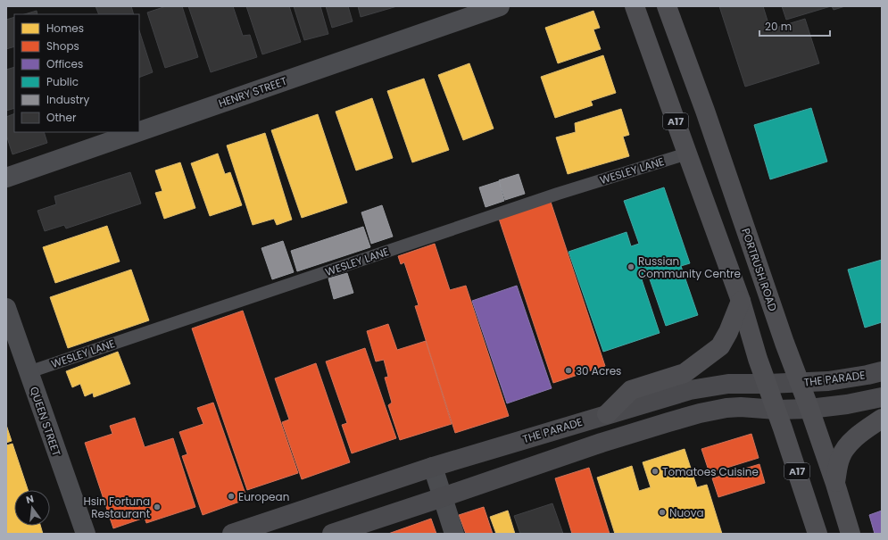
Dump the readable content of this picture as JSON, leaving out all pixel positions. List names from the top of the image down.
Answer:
{
  "streets": {
    "highway": ["A17", "PORTRUSH ROAD"],
    "main road": ["THE PARADE"],
    "street": ["HENRY STREET", "QUEEN STREET"],
    "lane": ["WESLEY LANE"]
  },
  "crossings": [
    ["A17", "WESLEY LANE"],
    ["A17", "THE PARADE"],
    ["WESLEY LANE", "QUEEN STREET"],
    ["PORTRUSH ROAD", "THE PARADE"]
  ],
  "places": [
    "Russian Community Centre",
    "30 Acres",
    "Tomatoes Cuisine",
    "European",
    "Hsin Fortuna Restaurant",
    "Nuova"
  ],
  "legend": [
    "Homes",
    "Shops",
    "Offices",
    "Public",
    "Industry",
    "Other"
  ],
  "scale_bar": "20 m",
  "north": "top"
}
